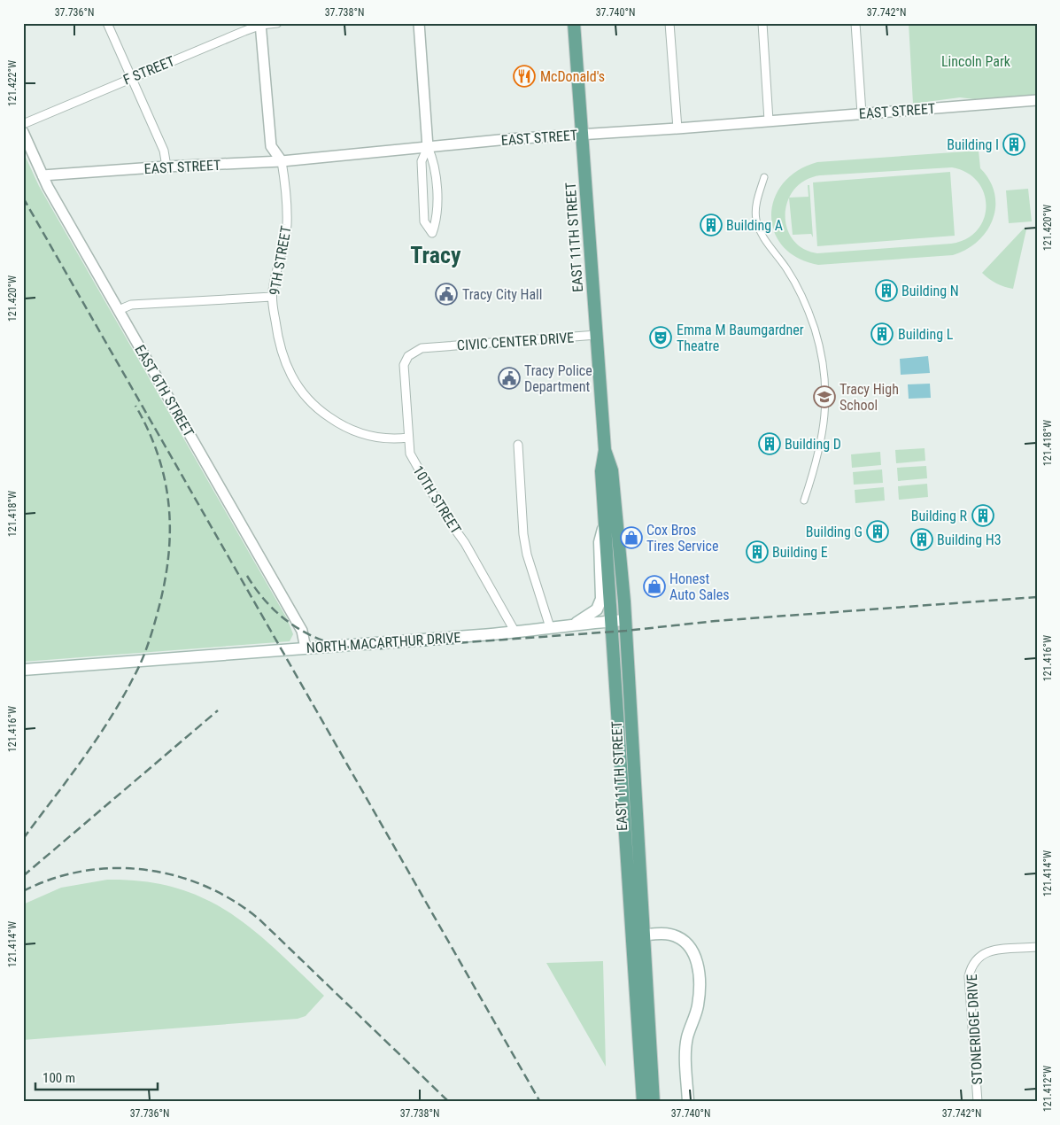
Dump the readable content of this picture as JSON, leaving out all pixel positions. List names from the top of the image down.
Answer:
{
  "streets": {
    "main road": ["EAST 11TH STREET", "NORTH MACARTHUR DRIVE"],
    "street": [
      "F STREET",
      "EAST STREET",
      "9TH STREET",
      "CIVIC CENTER DRIVE",
      "EAST 6TH STREET",
      "10TH STREET",
      "STONERIDGE DRIVE"
    ]
  },
  "crossings": [
    ["EAST STREET", "EAST 11TH STREET"],
    ["EAST STREET", "9TH STREET"],
    ["EAST STREET", "EAST 6TH STREET"],
    ["EAST 11TH STREET", "CIVIC CENTER DRIVE"],
    ["EAST 11TH STREET", "NORTH MACARTHUR DRIVE"],
    ["9TH STREET", "10TH STREET"],
    ["CIVIC CENTER DRIVE", "10TH STREET"],
    ["EAST 6TH STREET", "NORTH MACARTHUR DRIVE"],
    ["10TH STREET", "NORTH MACARTHUR DRIVE"]
  ],
  "districts": ["Tracy"],
  "parks": ["Lincoln Park"],
  "places": {
    "restaurant": ["McDonald's"],
    "building": [
      "Building I",
      "Building A",
      "Building N",
      "Building L",
      "Building D",
      "Building R",
      "Building G",
      "Building H3",
      "Building E"
    ],
    "public building": ["Tracy City Hall", "Tracy Police Department"],
    "theatre": ["Emma M Baumgardner Theatre"],
    "school or university": ["Tracy High School"],
    "shop": ["Cox Bros Tires Service", "Honest Auto Sales"]
  },
  "scale_bar": "100 m",
  "coordinates": [
    "37.736°N",
    "37.738°N",
    "37.740°N",
    "37.742°N",
    "121.422°W",
    "121.420°W",
    "121.418°W",
    "121.416°W",
    "121.414°W",
    "121.412°W"
  ]
}
